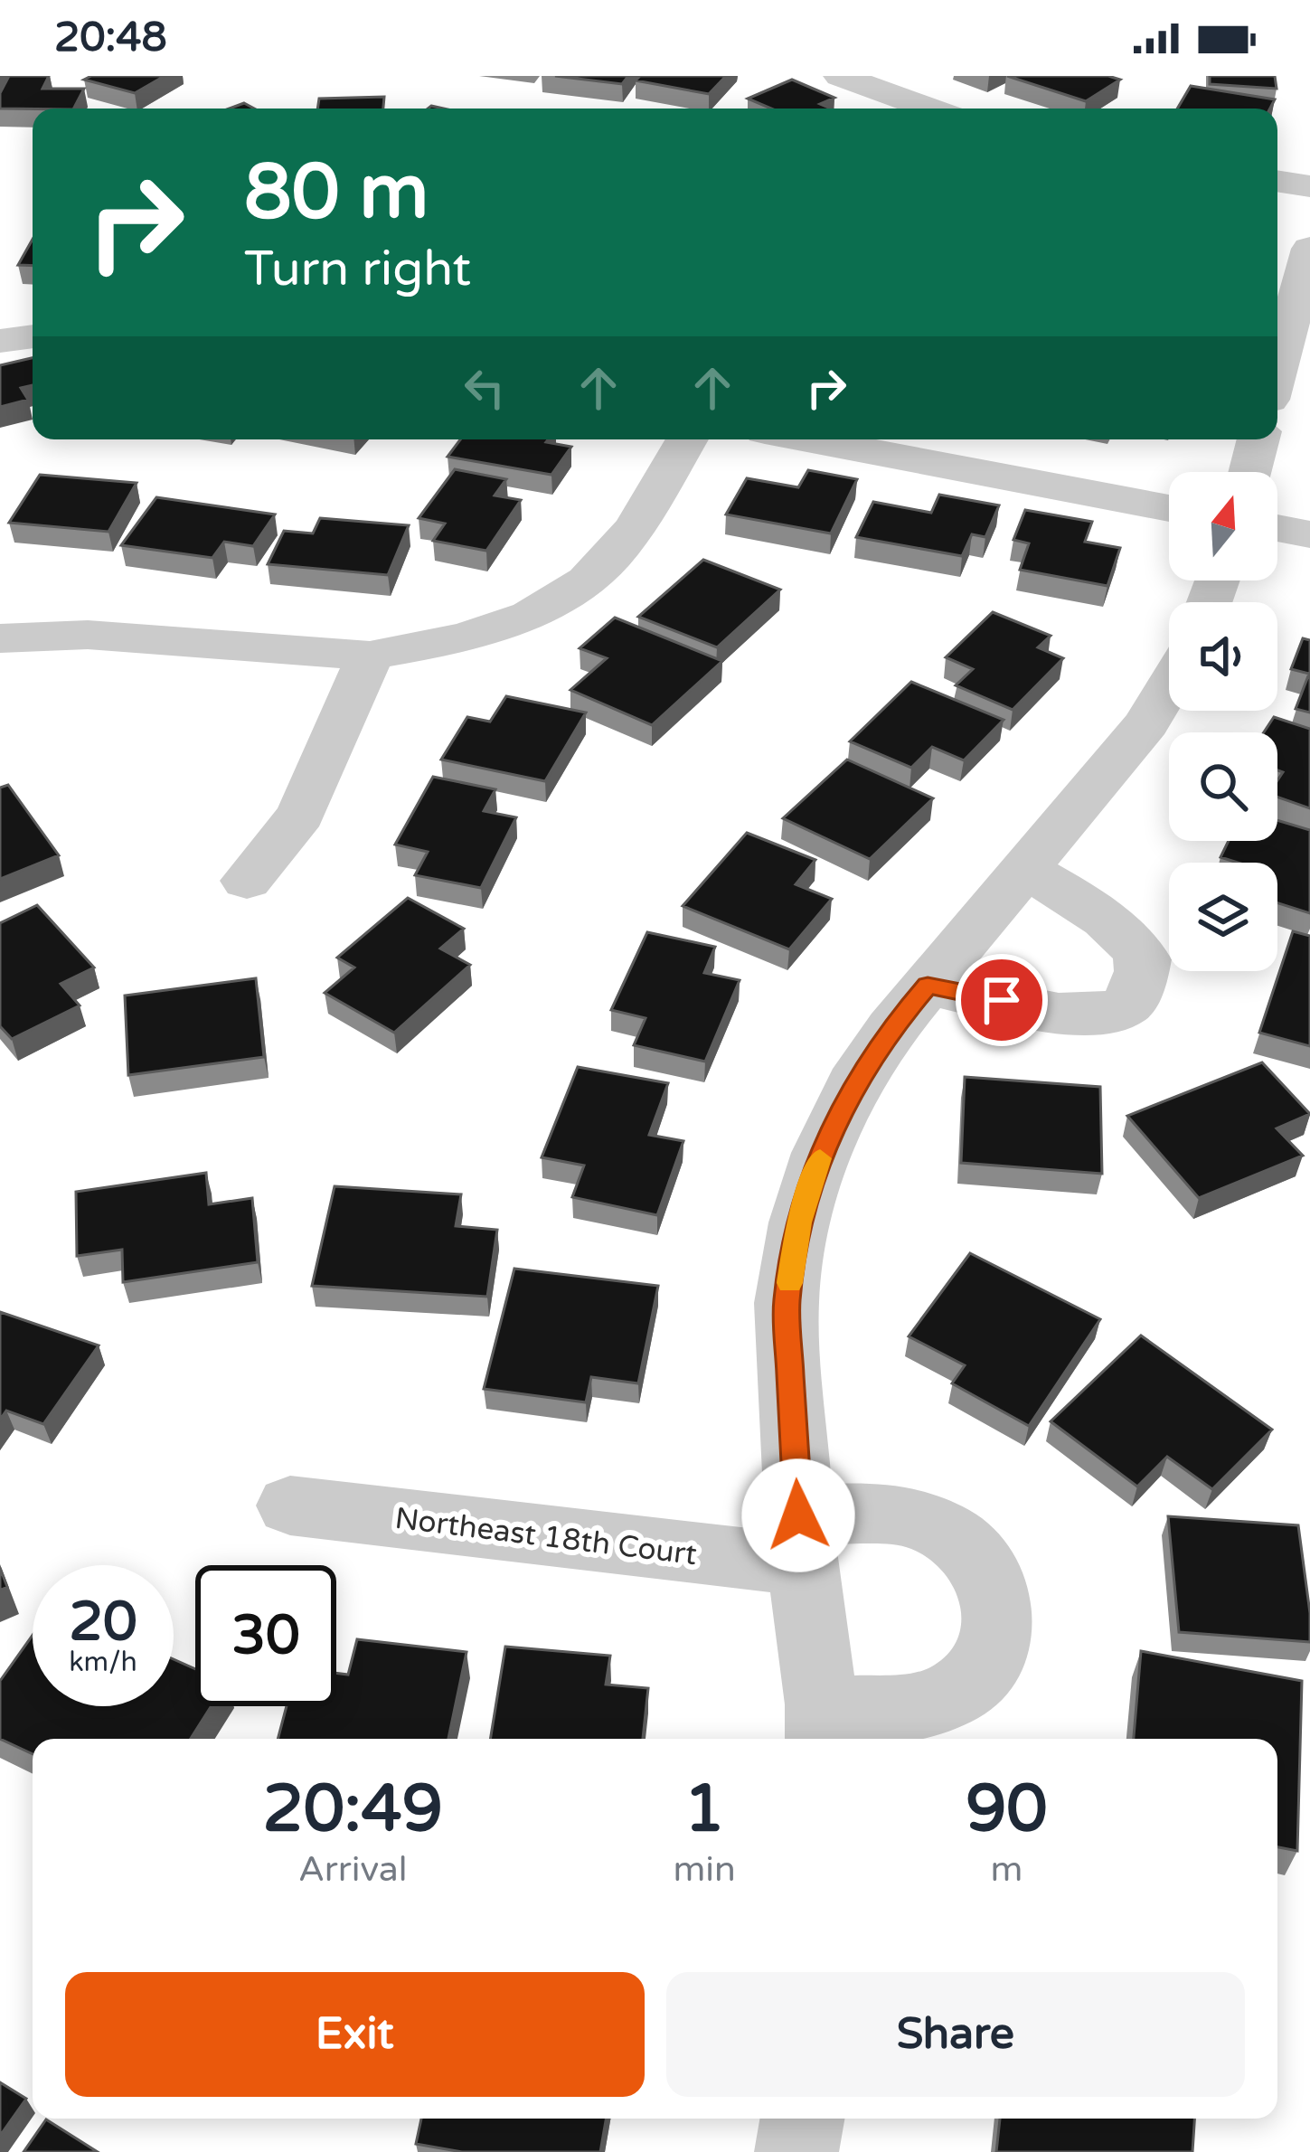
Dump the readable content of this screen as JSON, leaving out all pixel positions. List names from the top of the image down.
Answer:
{
  "streets": {
    "street": ["Northeast 18th Court"]
  },
  "north": "top",
  "page": {
    "status": "20:48",
    "turn": ["80 m", "Turn right"],
    "speed": "20 km/h",
    "limit": "30",
    "eta": [
      "20:49",
      "Arrival",
      "1",
      "min",
      "90",
      "m"
    ],
    "buttons": ["Exit", "Share"]
  }
}
